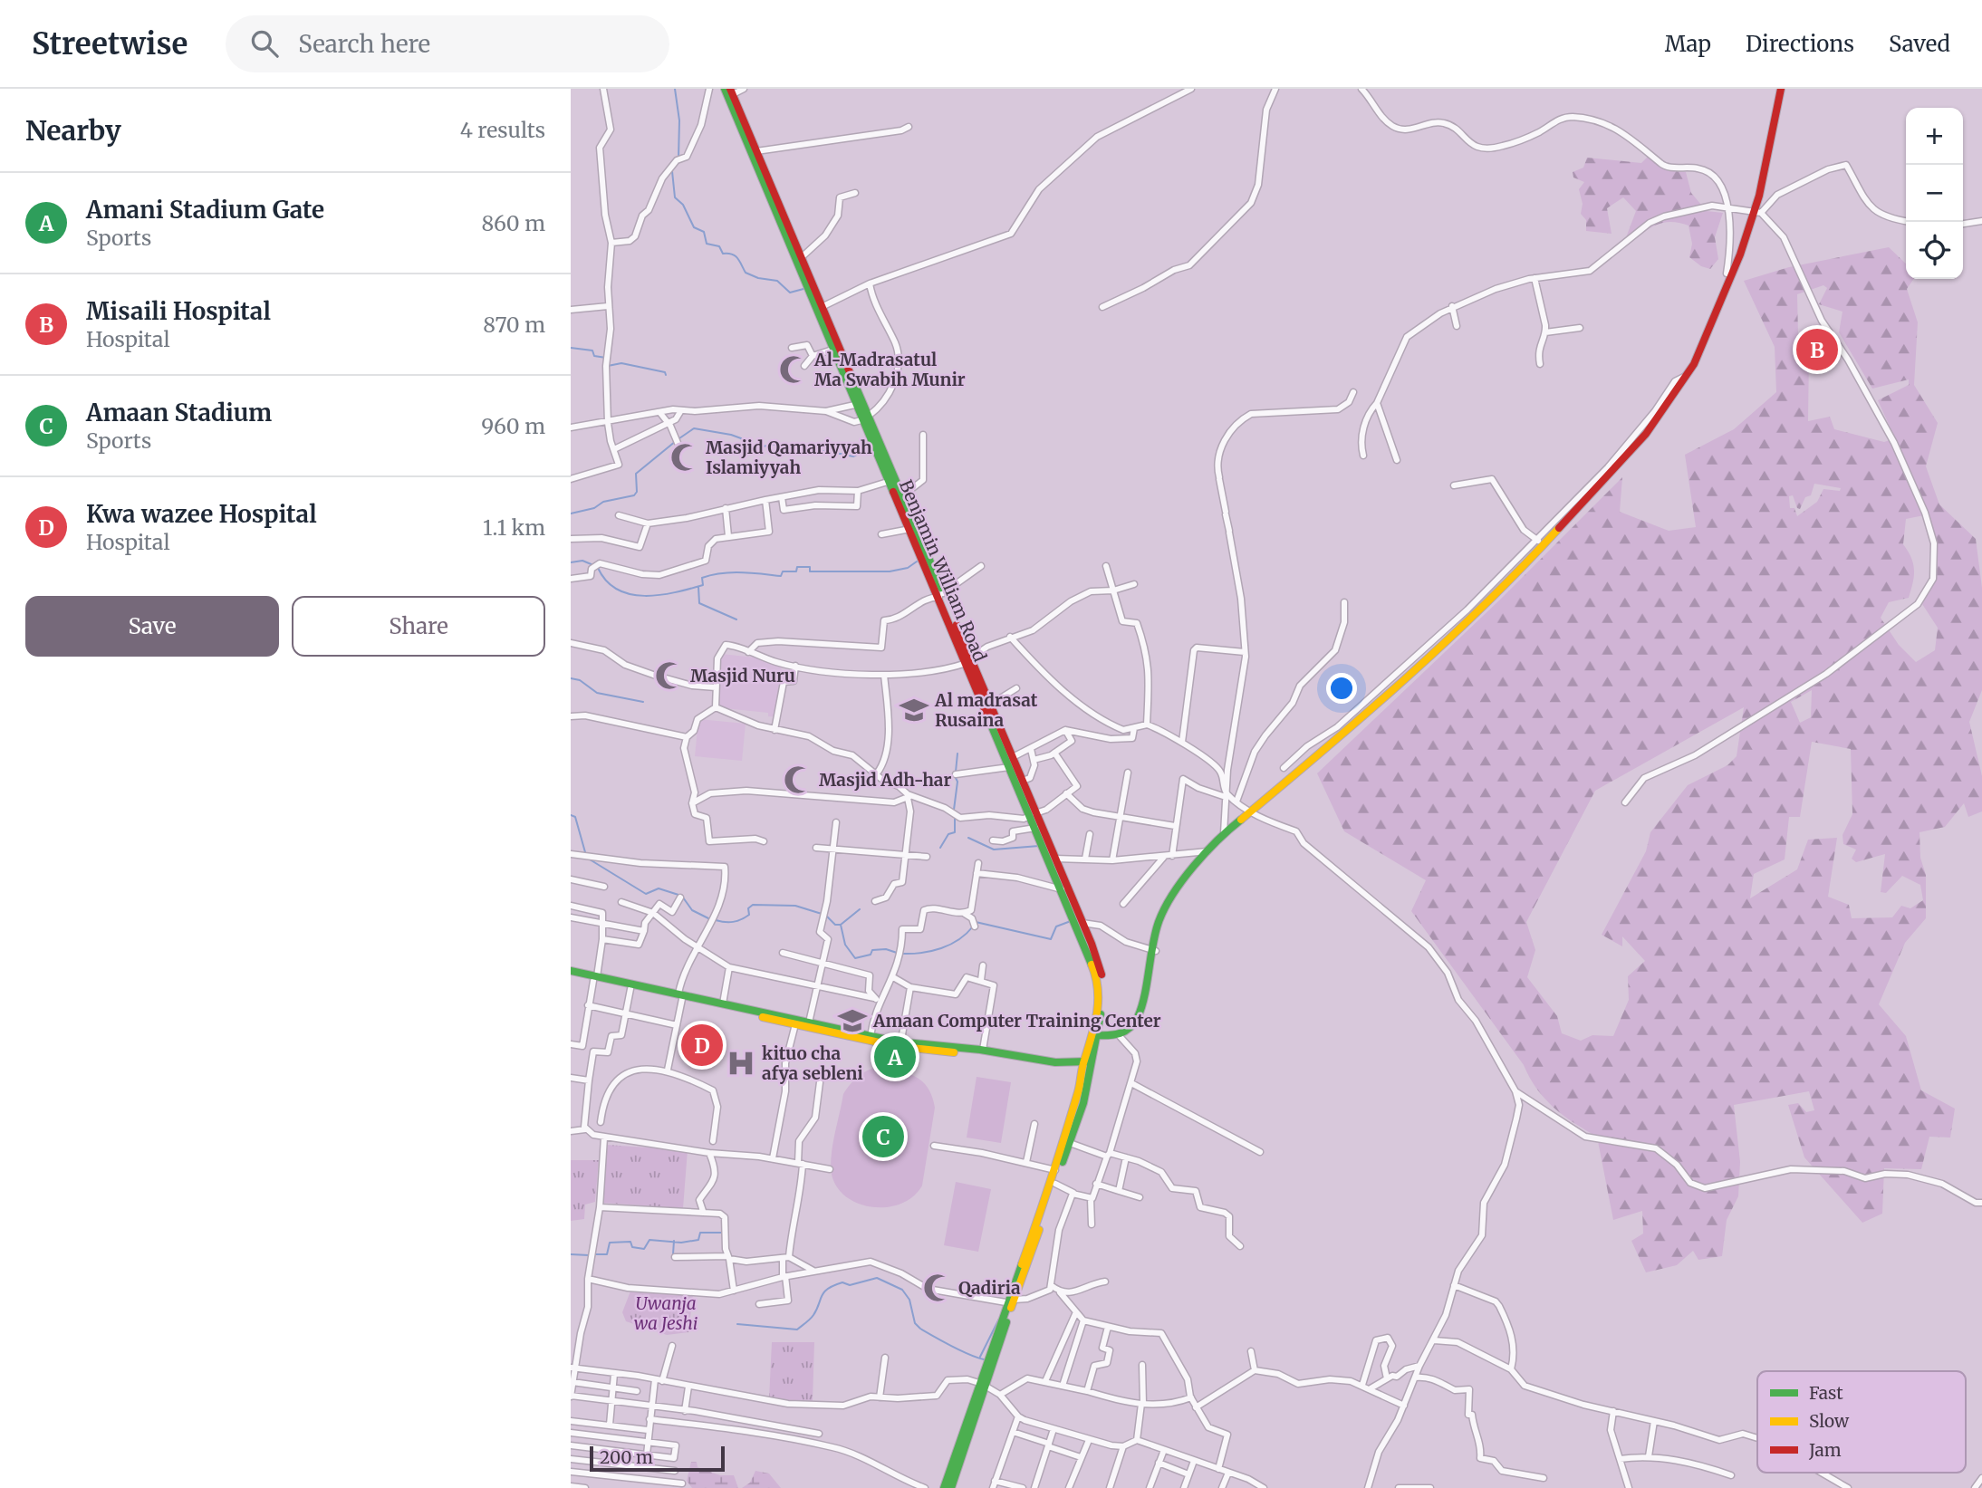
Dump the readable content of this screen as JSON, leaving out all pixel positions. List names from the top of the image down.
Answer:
{
  "streets": {
    "main road": ["Benjamin William Road"]
  },
  "parks": ["Uwanja wa Jeshi"],
  "places": {
    "mosque": [
      "Al-Madrasatul Ma Swabih Munir",
      "Masjid Qamariyyah Islamiyyah",
      "Masjid Nuru",
      "Masjid Adh-har",
      "Qadiria"
    ],
    "school or university": ["Al madrasat Rusaina", "Amaan Computer Training Center"],
    "hospital": ["kituo cha afya sebleni"]
  },
  "legend": ["Fast", "Slow", "Jam"],
  "scale_bar": "200 m",
  "page": {
    "header": "Streetwise",
    "search": "Search here",
    "nav": ["Map", "Directions", "Saved"],
    "heading": ["Nearby", "4 results"],
    "map_buttons": ["+", "−"],
    "list": [
      {
        "mark": "A",
        "name": "Amani Stadium Gate",
        "note": "Sports",
        "value": "860 m"
      },
      {
        "mark": "B",
        "name": "Misaili Hospital",
        "note": "Hospital",
        "value": "870 m"
      },
      {
        "mark": "C",
        "name": "Amaan Stadium",
        "note": "Sports",
        "value": "960 m"
      },
      {
        "mark": "D",
        "name": "Kwa wazee Hospital",
        "note": "Hospital",
        "value": "1.1 km"
      }
    ],
    "pins": [
      "B",
      "D",
      "A",
      "C"
    ],
    "buttons": ["Save", "Share"],
    "scale": "200 m"
  }
}
